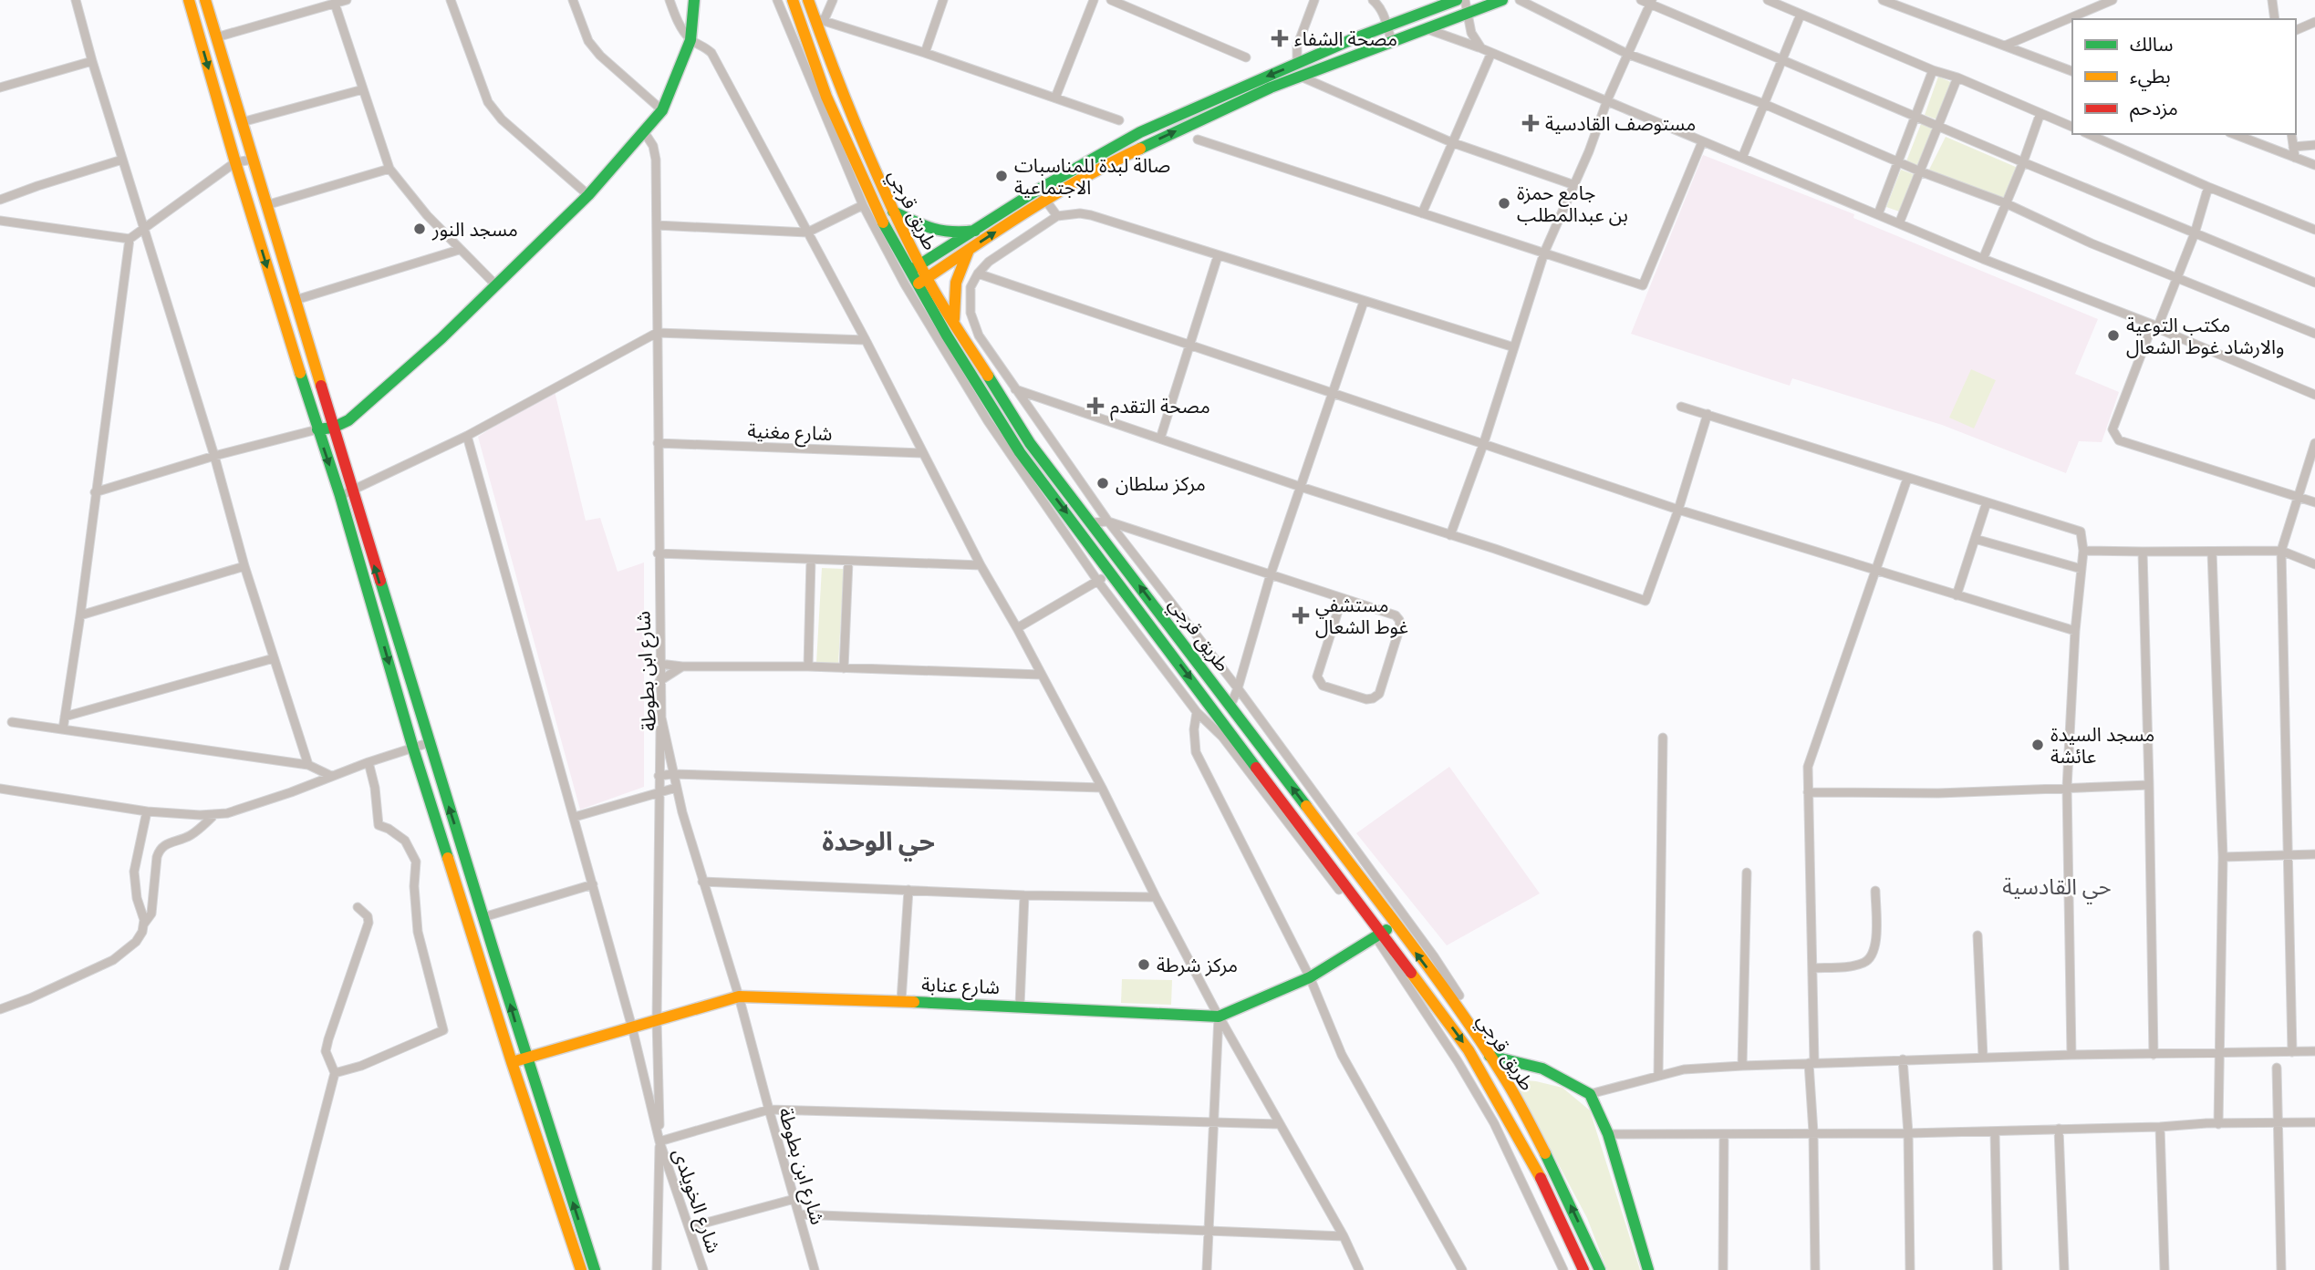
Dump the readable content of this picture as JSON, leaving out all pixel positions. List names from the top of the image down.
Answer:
{
  "streets": {
    "main road": ["طريق قرجي", "شارع عنابة"],
    "street": ["شارع مغنية", "شارع ابن بطوطة", "شارع الخويلدى"]
  },
  "crossings": [
    ["طريق قرجي", "شارع عنابة"],
    ["شارع مغنية", "شارع ابن بطوطة"],
    ["شارع ابن بطوطة", "شارع عنابة"]
  ],
  "districts": ["حي الوحدة", "حي القادسية"],
  "places": {
    "health": [
      "مصحة الشفاء",
      "مستوصف القادسية",
      "مصحة التقدم",
      "مستشفي غوط الشعال"
    ],
    "other": [
      "صالة لبدة للمناسبات الاجتماعية",
      "جامع حمزة بن عبدالمطلب",
      "مسجد النور",
      "مكتب التوعية والارشاد غوط الشعال",
      "مركز سلطان",
      "مسجد السيدة عائشة",
      "مركز شرطة"
    ]
  },
  "legend": ["سالك", "بطيء", "مزدحم"]
}
